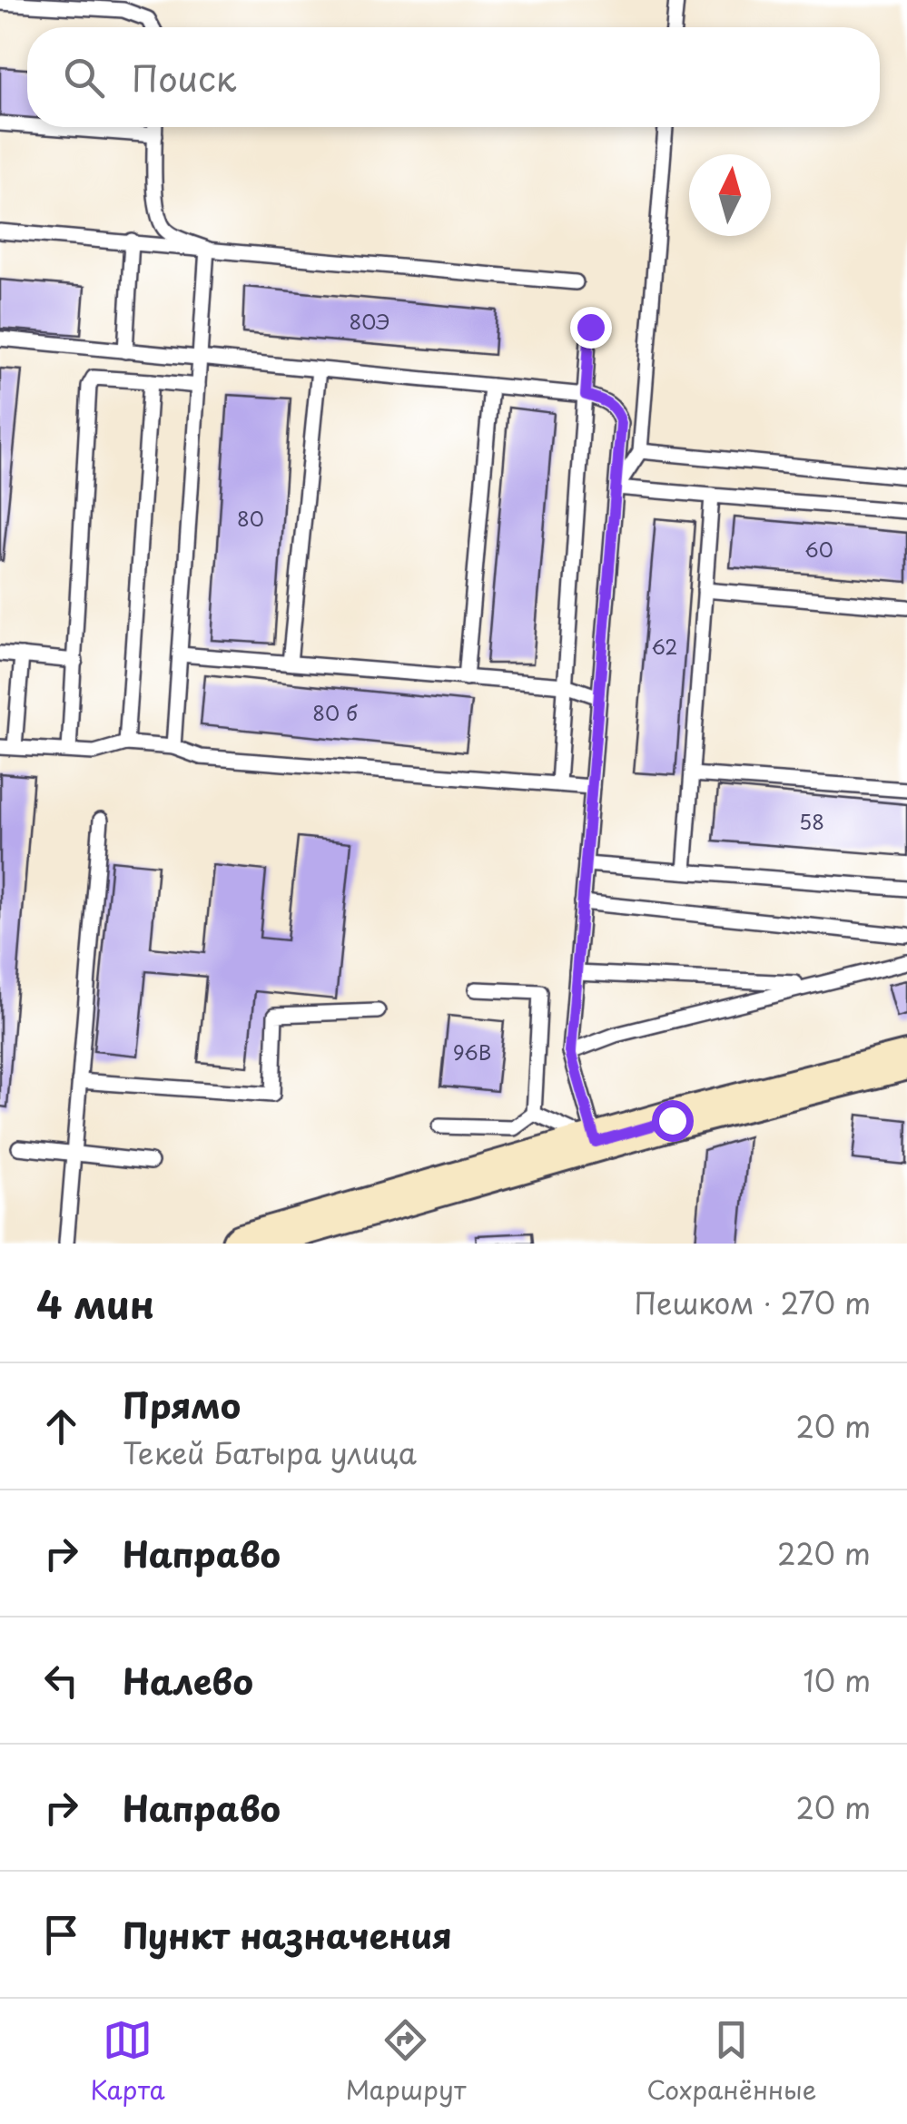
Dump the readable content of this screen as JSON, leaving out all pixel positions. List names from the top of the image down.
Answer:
{
  "house_numbers": [
    "80Э",
    "80",
    "60",
    "62",
    "80 б",
    "58",
    "96В"
  ],
  "north": "top",
  "page": {
    "search": "Поиск",
    "heading": ["4 мин", "Пешком · 270 m"],
    "list": [
      ["Прямо", "Текей Батыра улица", "20 m"],
      ["Направо", "220 m"],
      ["Налево", "10 m"],
      ["Направо", "20 m"],
      "Пункт назначения"
    ],
    "nav": ["Карта", "Маршрут", "Сохранённые"]
  }
}
